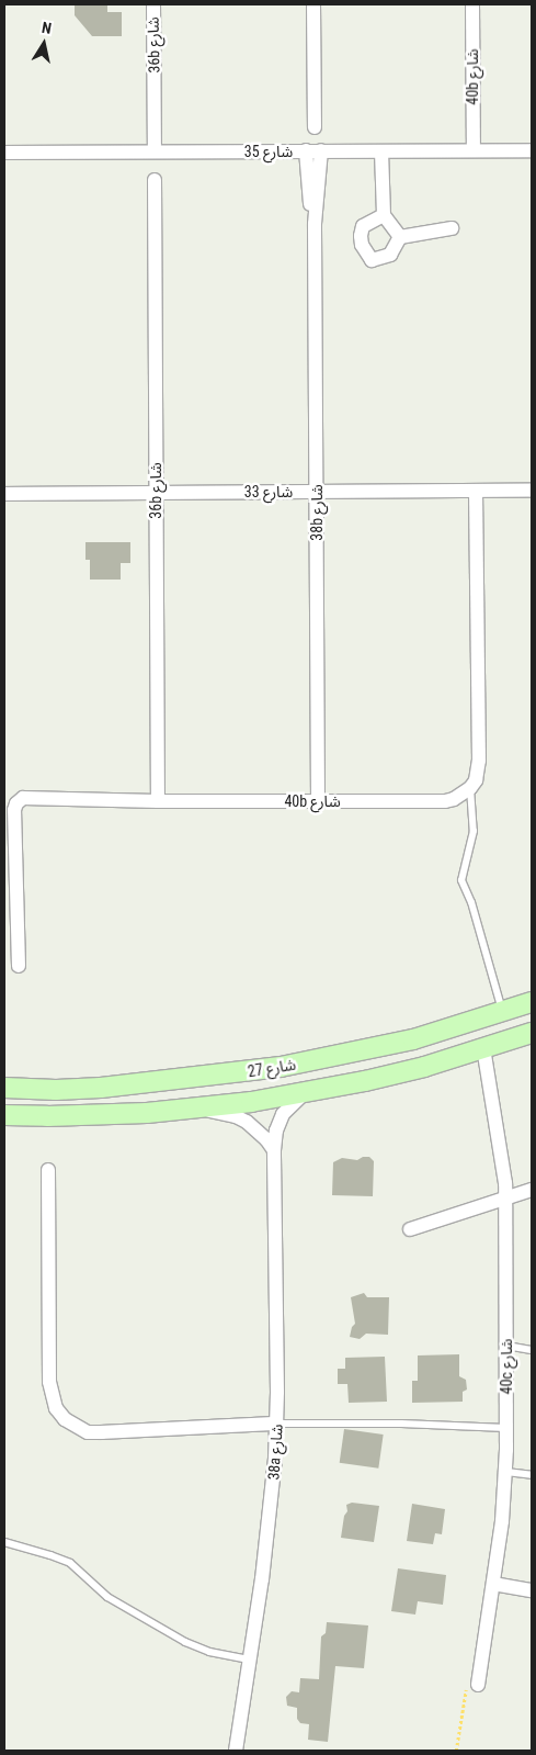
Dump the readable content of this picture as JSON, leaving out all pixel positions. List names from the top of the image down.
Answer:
{
  "streets": {
    "street": [
      "36b شارع",
      "40b شارع",
      "شارع 35",
      "شارع 33",
      "38b شارع",
      "شارع 27",
      "40c شارع",
      "38a شارع"
    ]
  },
  "crossings": [
    ["36b شارع", "40b شارع"],
    ["36b شارع", "شارع 35"],
    ["36b شارع", "شارع 33"],
    ["40b شارع", "شارع 35"],
    ["40b شارع", "38b شارع"],
    ["شارع 35", "38b شارع"],
    ["شارع 33", "38b شارع"],
    ["شارع 27", "40c شارع"],
    ["شارع 27", "38a شارع"]
  ],
  "north": "top"
}
